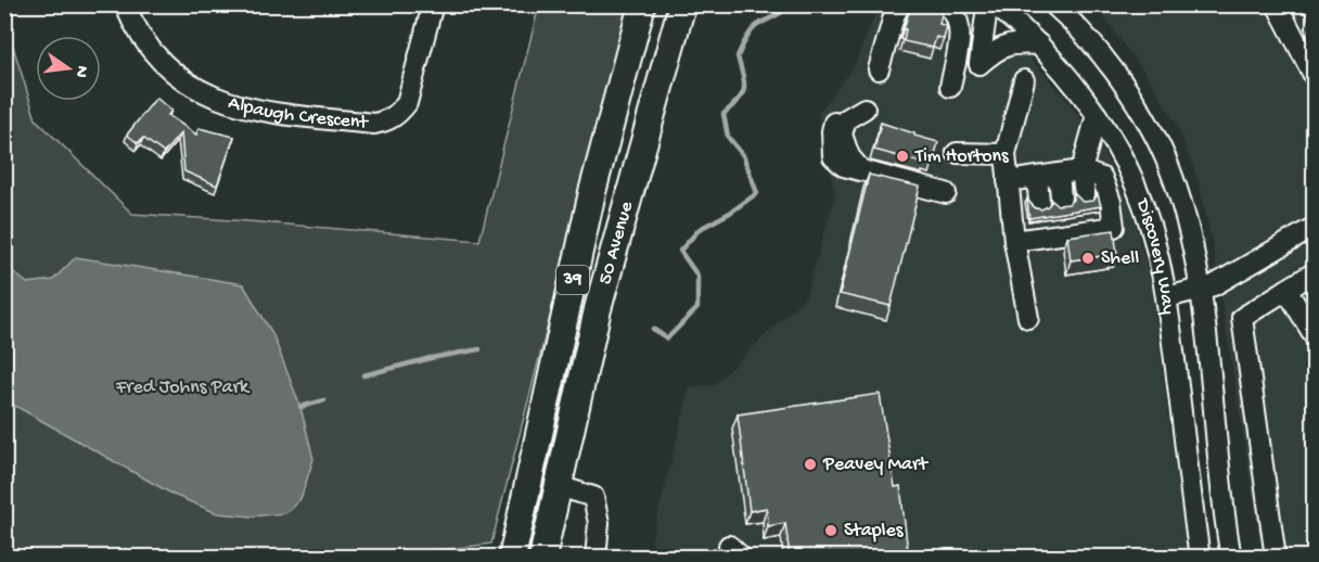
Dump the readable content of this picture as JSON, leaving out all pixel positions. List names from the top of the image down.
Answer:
{
  "streets": {
    "main road": ["50 Avenue", "39"],
    "street": ["Alpaugh Crescent", "Discovery Way"]
  },
  "parks": ["Fred Johns Park"],
  "places": [
    "Tim Hortons",
    "Shell",
    "Peavey Mart",
    "Staples"
  ],
  "north": "right"
}
